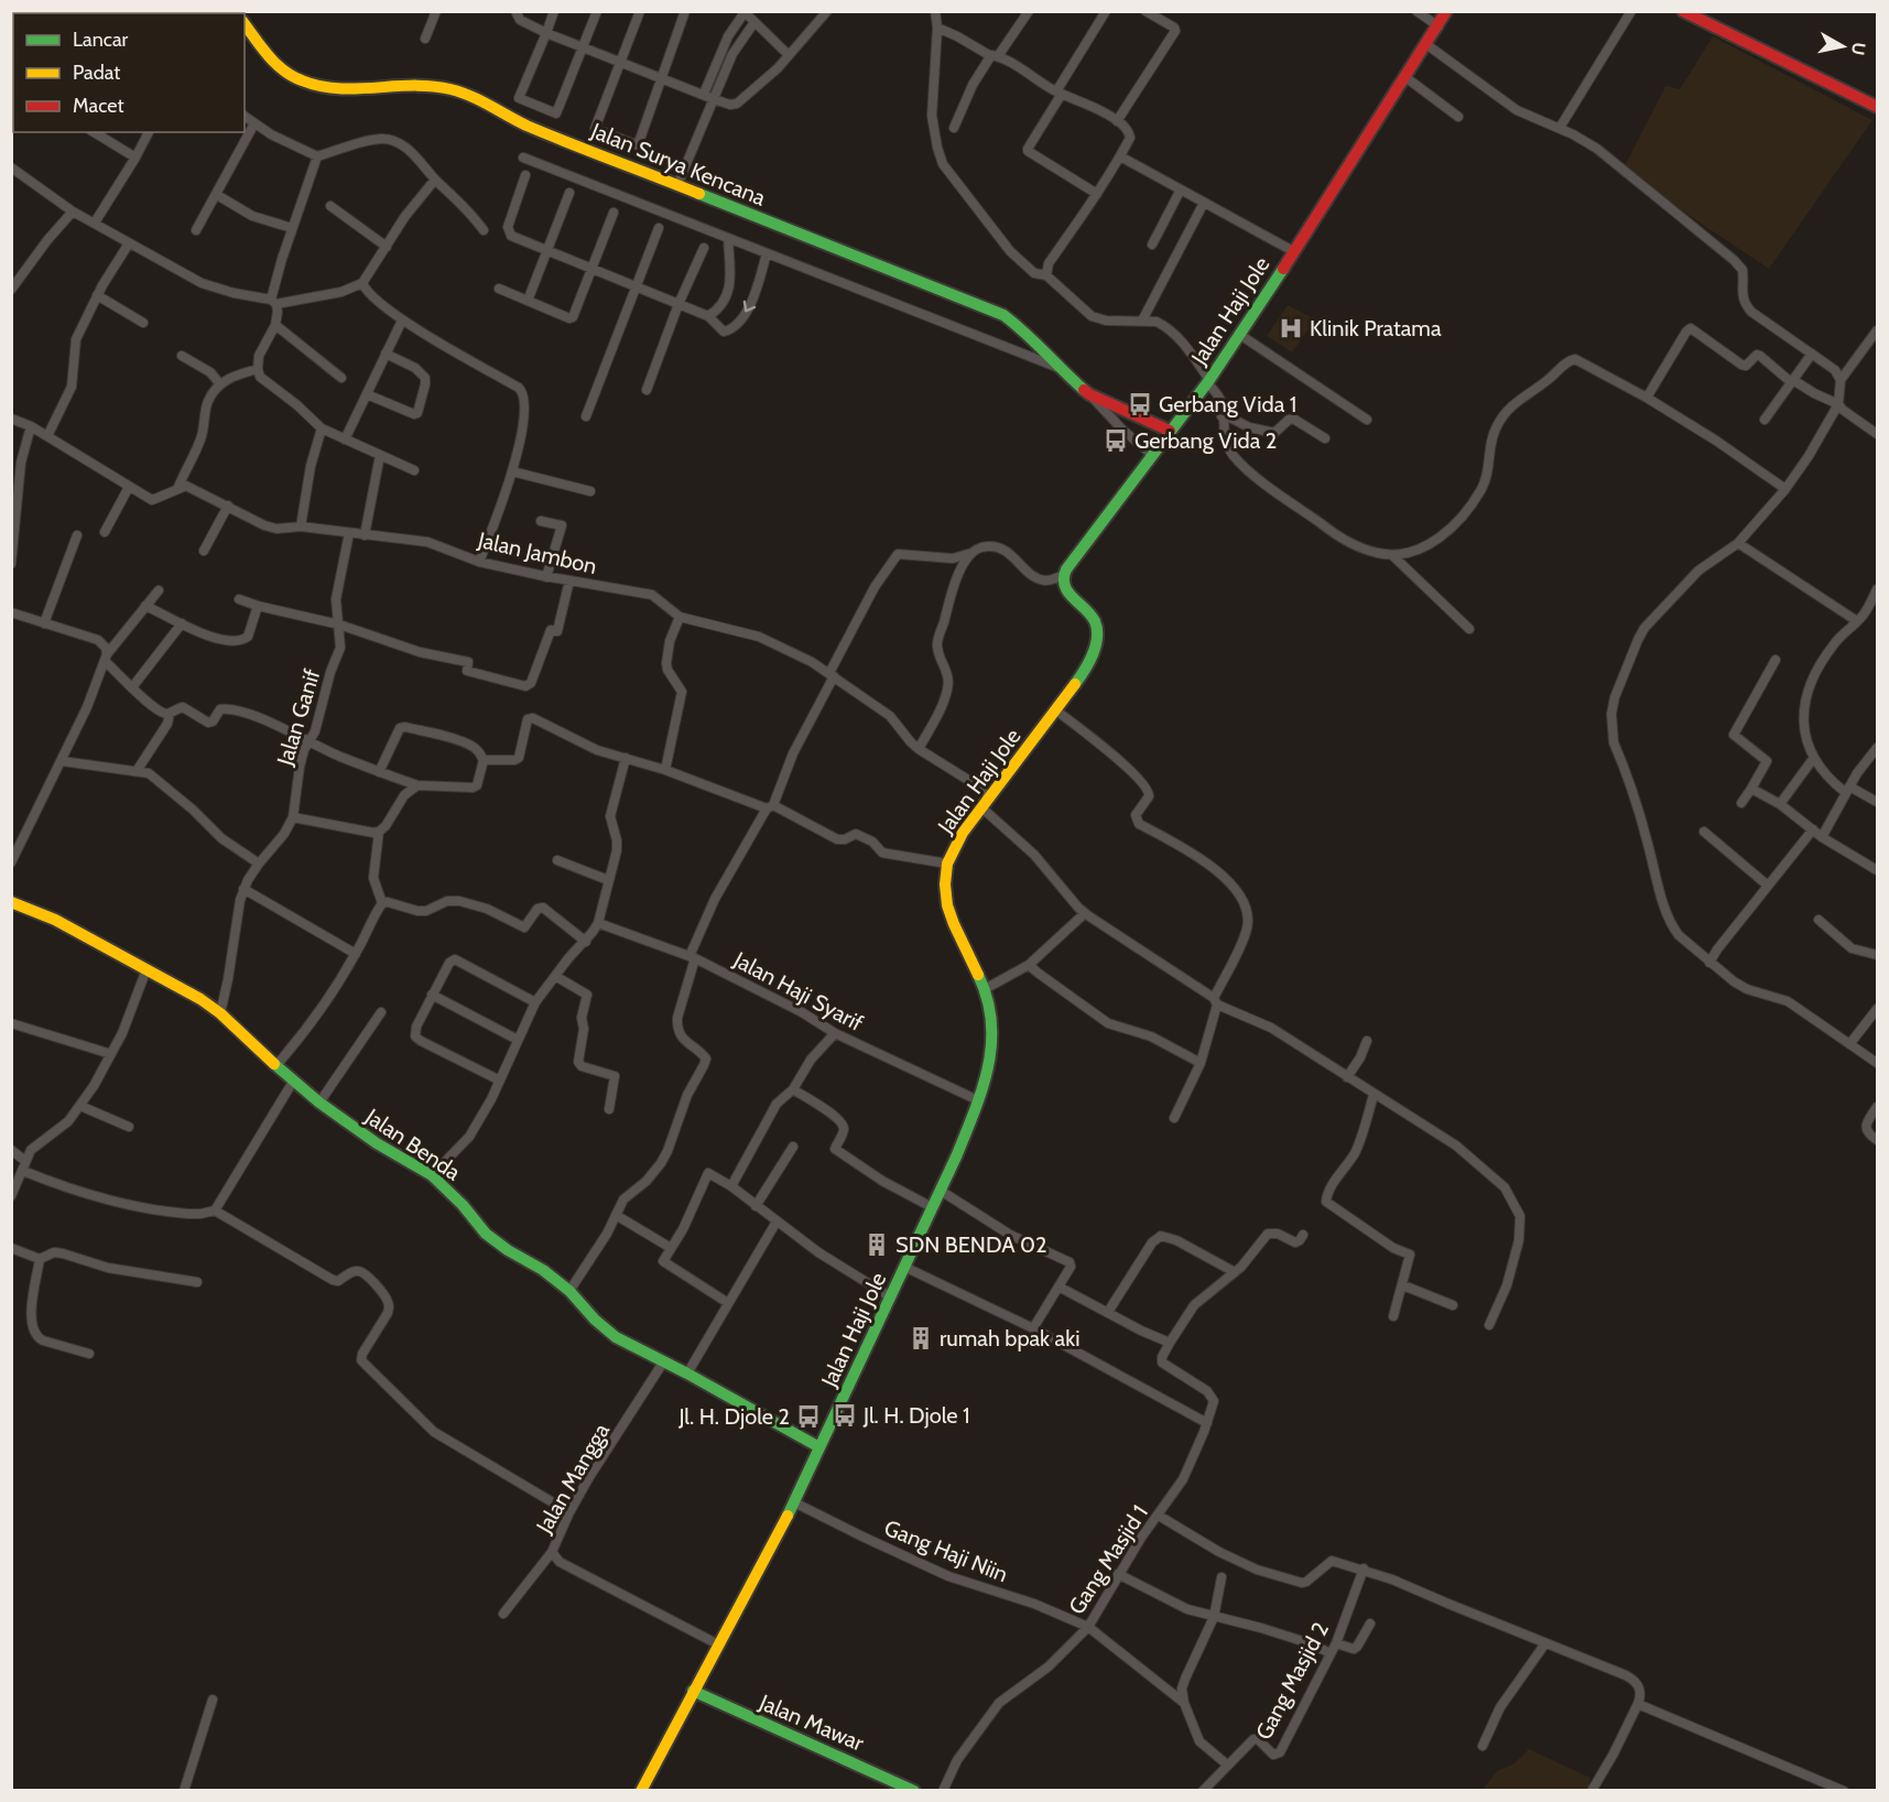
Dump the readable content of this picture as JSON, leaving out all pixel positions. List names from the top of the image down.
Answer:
{
  "streets": {
    "main road": [
      "Jalan Surya Kencana",
      "Jalan Haji Jole",
      "Jalan Benda",
      "Jalan Mawar"
    ],
    "street": [
      "Jalan Jambon",
      "Jalan Ganif",
      "Jalan Haji Syarif",
      "Jalan Mangga",
      "Gang Haji Niin",
      "Gang Masjid 1",
      "Gang Masjid 2"
    ]
  },
  "crossings": [
    ["Jalan Surya Kencana", "Jalan Haji Jole"],
    ["Jalan Haji Jole", "Jalan Jambon"],
    ["Jalan Haji Jole", "Jalan Haji Syarif"],
    ["Jalan Haji Jole", "Jalan Benda"],
    ["Jalan Haji Jole", "Jalan Mangga"],
    ["Jalan Haji Jole", "Gang Haji Niin"],
    ["Jalan Haji Jole", "Jalan Mawar"],
    ["Jalan Jambon", "Jalan Ganif"],
    ["Jalan Ganif", "Jalan Benda"],
    ["Jalan Benda", "Jalan Mangga"],
    ["Gang Haji Niin", "Gang Masjid 1"]
  ],
  "places": {
    "hospital": ["Klinik Pratama"],
    "bus stop": [
      "Gerbang Vida 1",
      "Gerbang Vida 2",
      "Jl. H. Djole 1",
      "Jl. H. Djole 2"
    ],
    "building": ["SDN BENDA 02", "rumah bpak aki"]
  },
  "legend": ["Lancar", "Padat", "Macet"],
  "north": "right"
}
